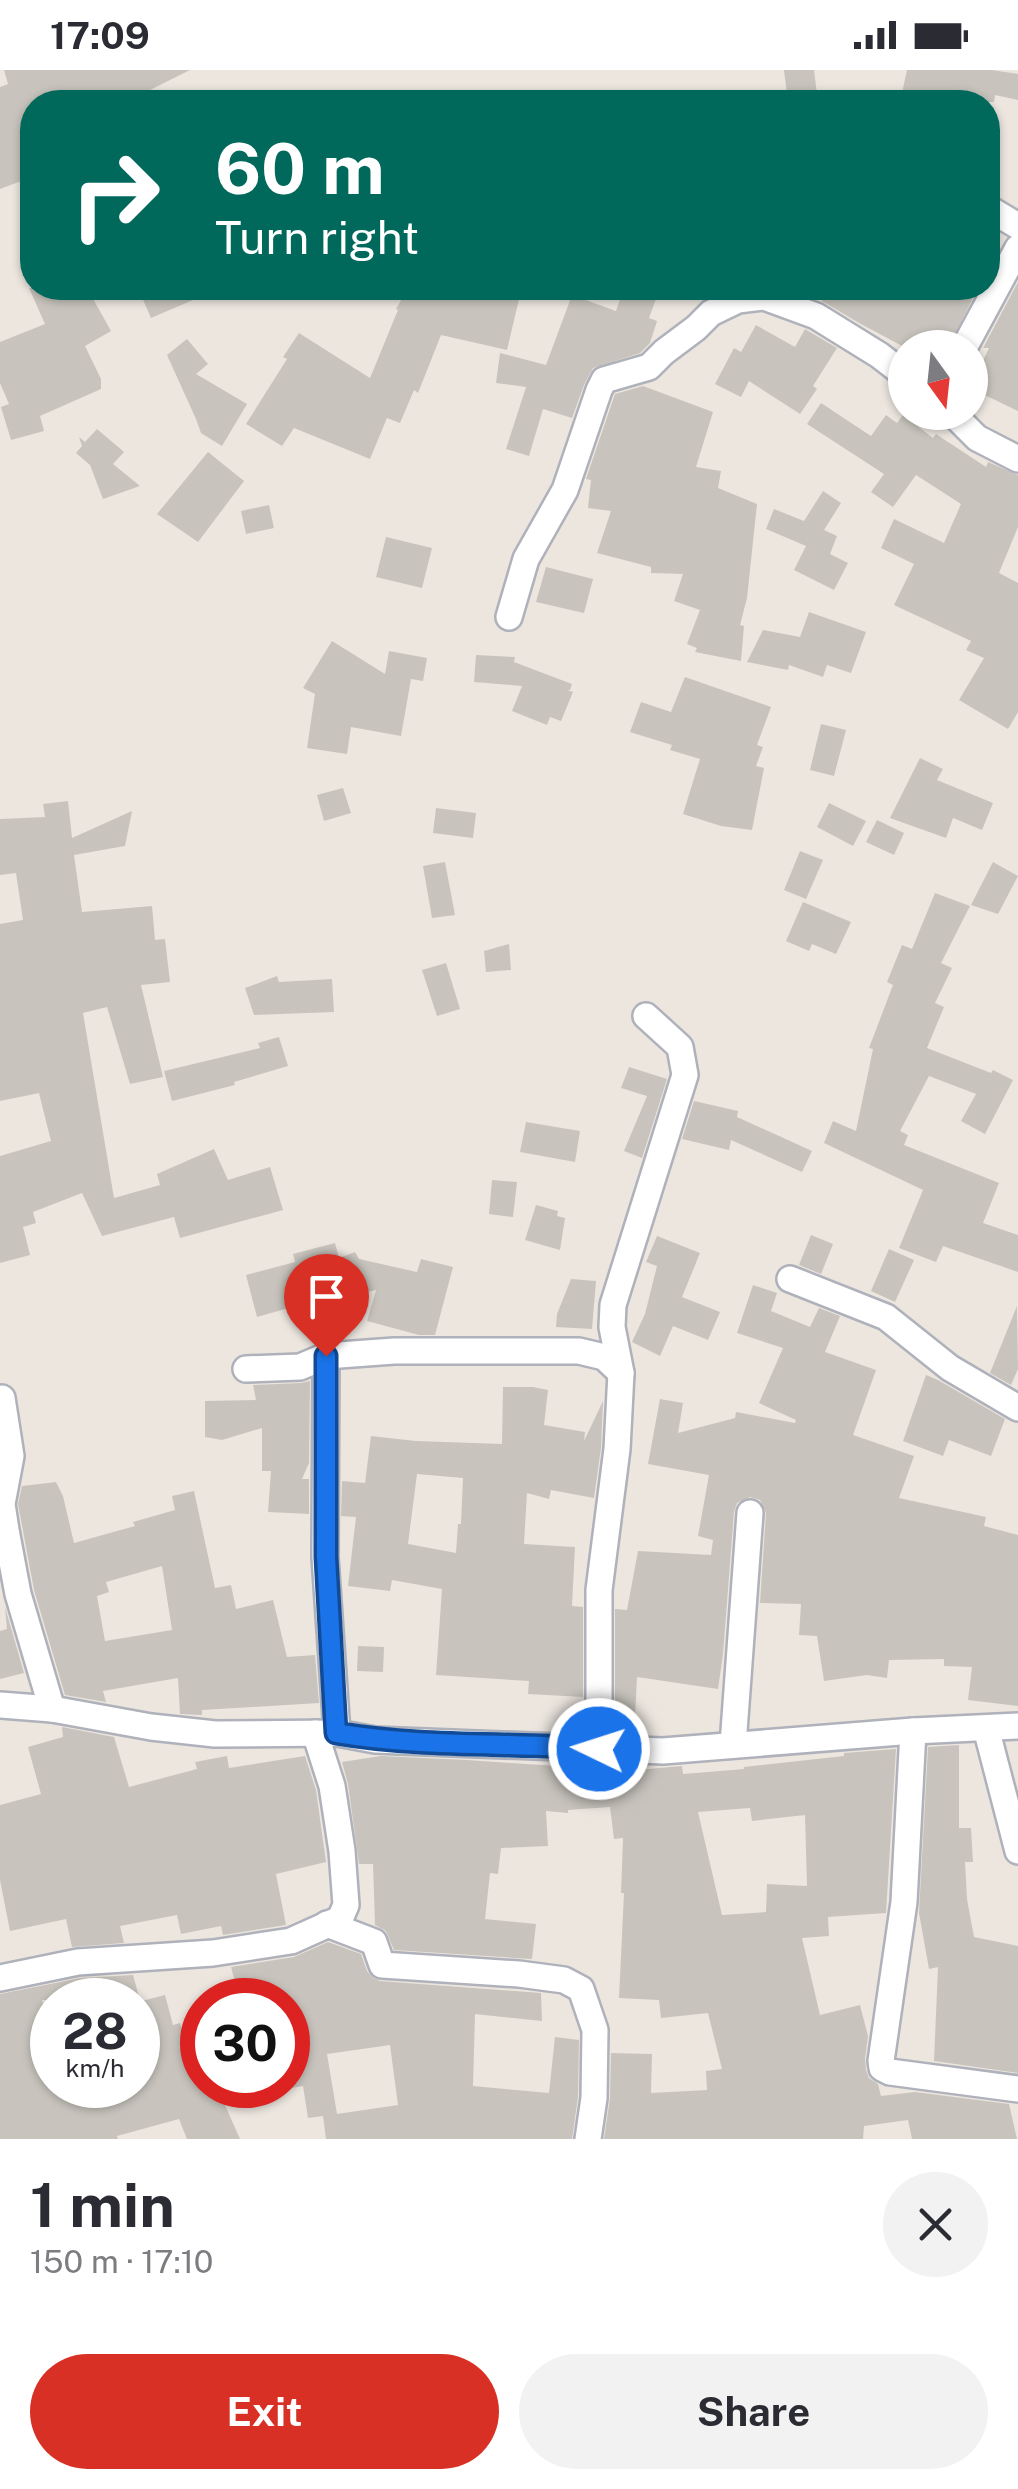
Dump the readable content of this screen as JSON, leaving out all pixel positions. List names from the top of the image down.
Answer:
{
  "north": "bottom",
  "page": {
    "status": "17:09",
    "turn": ["60 m", "Turn right"],
    "speed": "28 km/h",
    "limit": "30",
    "heading": ["1 min", "150 m · 17:10"],
    "buttons": ["Exit", "Share"]
  }
}
